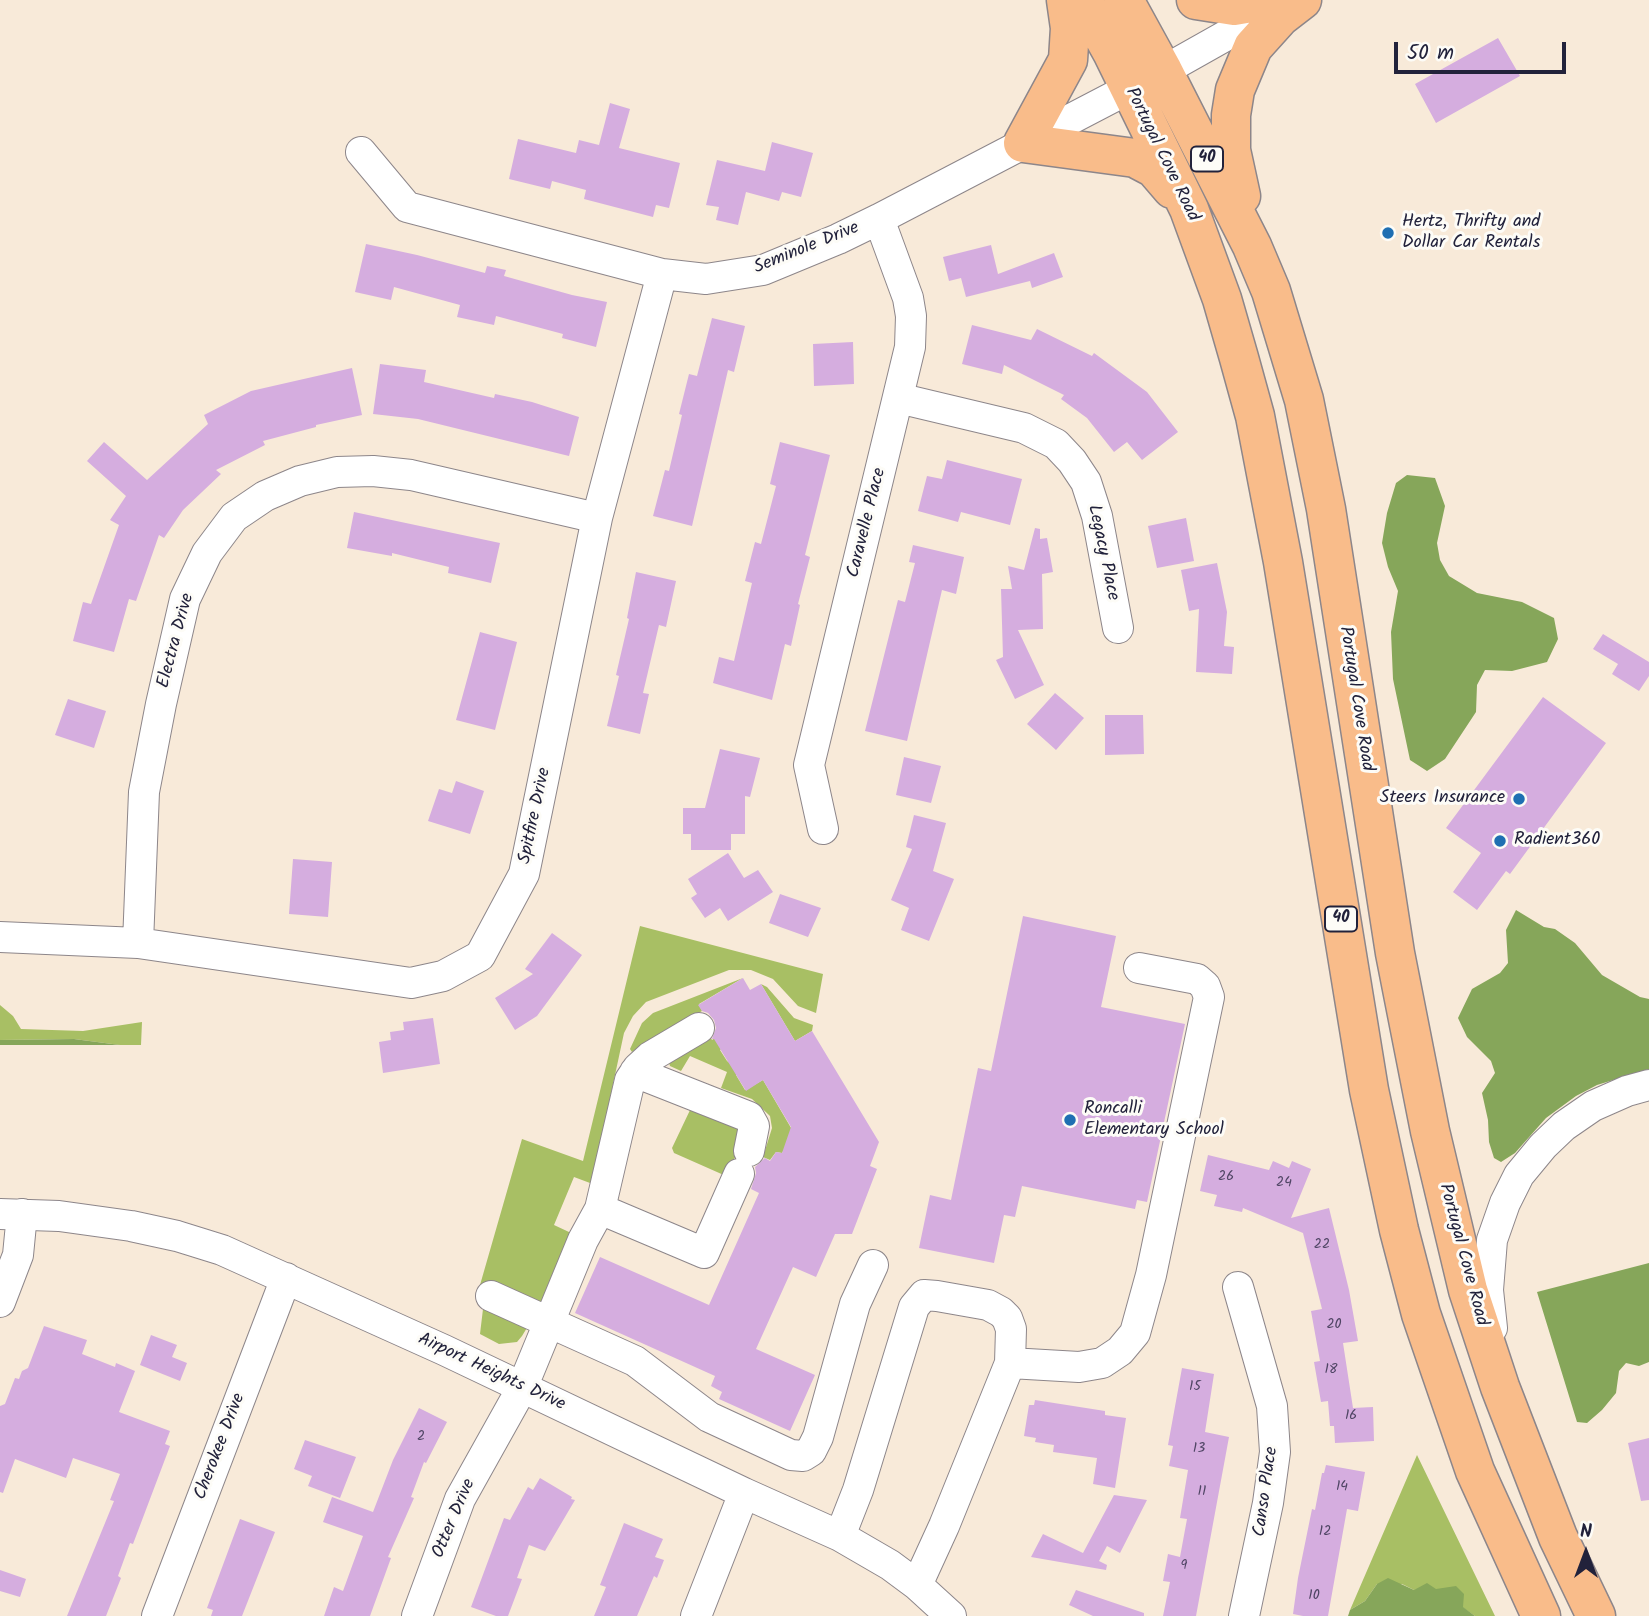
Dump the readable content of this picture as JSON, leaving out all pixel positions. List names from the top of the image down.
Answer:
{
  "streets": {
    "main road": ["Portugal Cove Road", "40"],
    "street": [
      "Seminole Drive",
      "Caravelle Place",
      "Legacy Place",
      "Electra Drive",
      "Spitfire Drive",
      "Airport Heights Drive",
      "Cherokee Drive",
      "Canso Place",
      "Otter Drive"
    ]
  },
  "crossings": [
    ["Portugal Cove Road", "Seminole Drive"],
    ["Seminole Drive", "Caravelle Place"],
    ["Seminole Drive", "Spitfire Drive"],
    ["Caravelle Place", "Legacy Place"],
    ["Electra Drive", "Spitfire Drive"],
    ["Airport Heights Drive", "Cherokee Drive"],
    ["Airport Heights Drive", "Otter Drive"]
  ],
  "places": [
    "Hertz, Thrifty and Dollar Car Rentals",
    "Steers Insurance",
    "Radient360",
    "Roncalli Elementary School"
  ],
  "house_numbers": [
    "26",
    "24",
    "22",
    "20",
    "18",
    "15",
    "16",
    "2",
    "13",
    "14",
    "11",
    "12",
    "9",
    "10"
  ],
  "scale_bar": "50 m",
  "north": "top"
}
